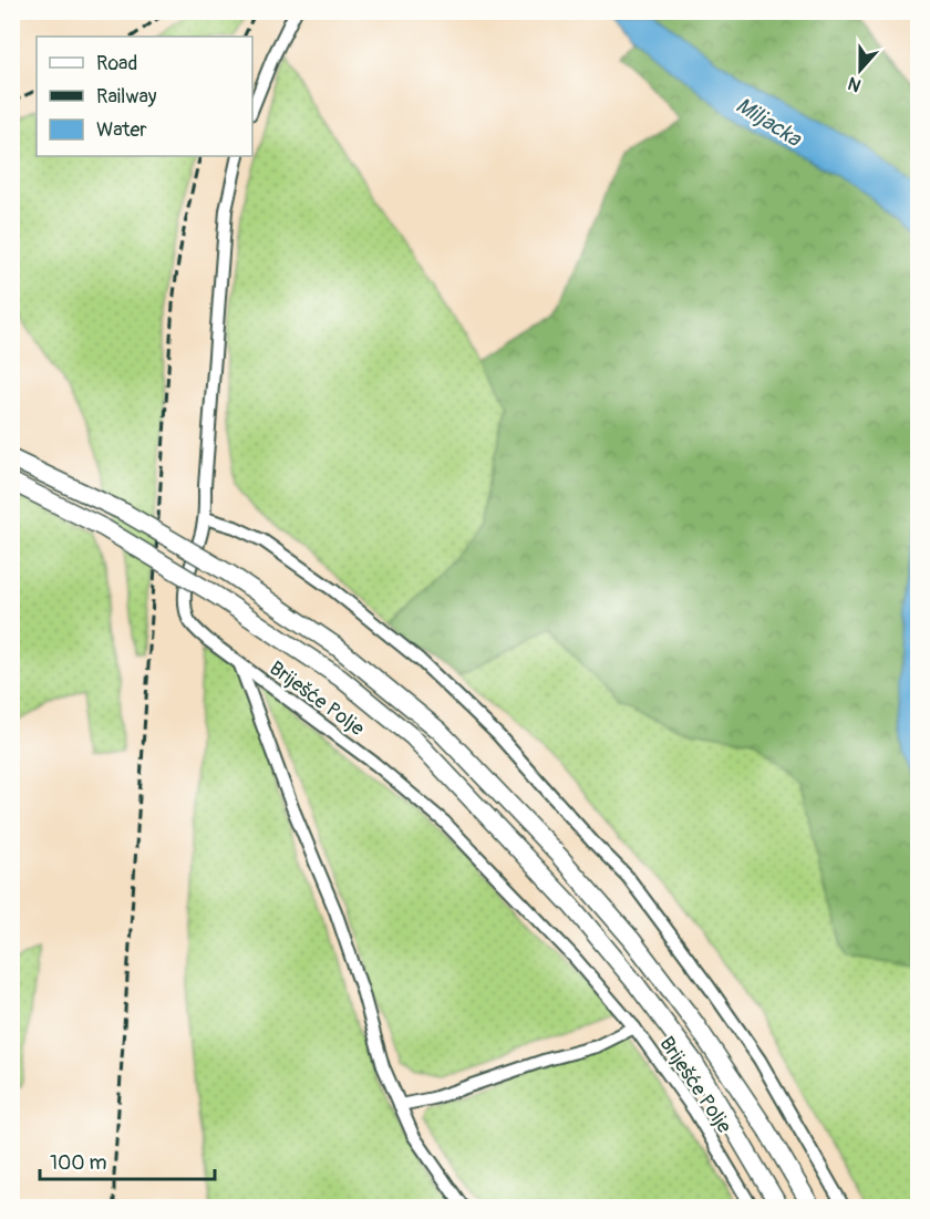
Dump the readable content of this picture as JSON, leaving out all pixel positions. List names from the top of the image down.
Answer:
{
  "streets": {
    "street": ["Briješće Polje"]
  },
  "water": ["Miljacka"],
  "legend": ["Road", "Railway", "Water"],
  "scale_bar": "100 m",
  "north": "bottom"
}
